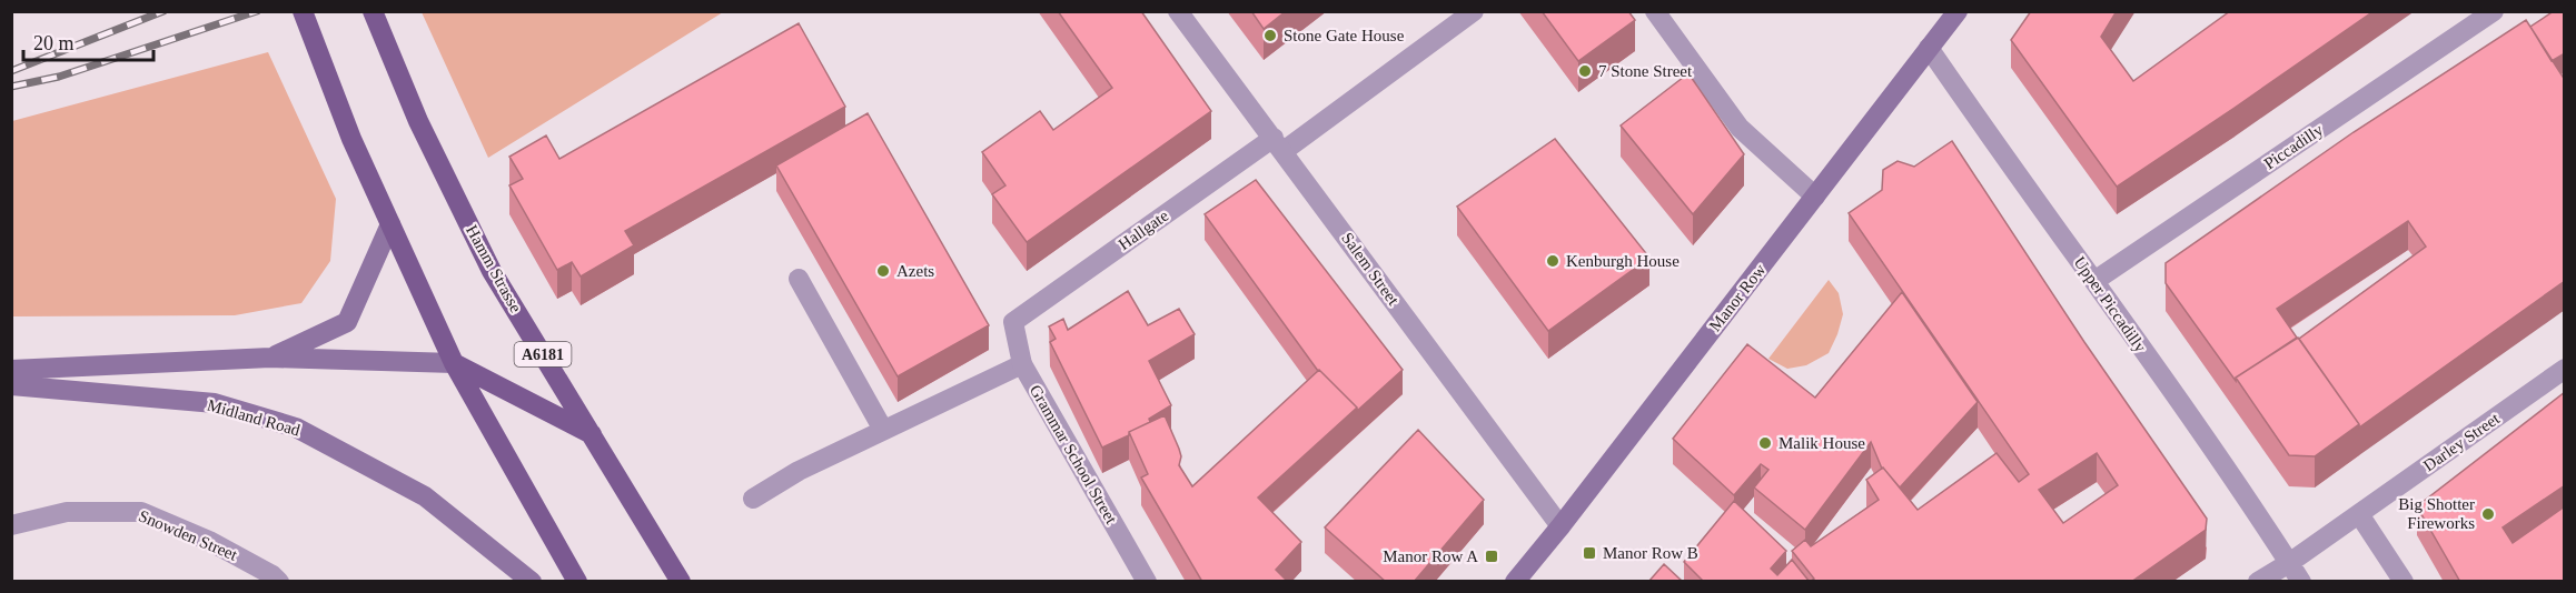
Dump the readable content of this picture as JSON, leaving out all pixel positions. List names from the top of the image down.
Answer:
{
  "streets": {
    "main road": ["Hamm Strasse", "A6181"],
    "street": [
      "Piccadilly",
      "Hallgate",
      "Salem Street",
      "Manor Row",
      "Upper Piccadilly",
      "Midland Road",
      "Darley Street",
      "Grammar School Street",
      "Snowden Street"
    ]
  },
  "crossings": [
    ["Piccadilly", "Upper Piccadilly"],
    ["Hallgate", "Salem Street"],
    ["Hallgate", "Grammar School Street"],
    ["Salem Street", "Manor Row"],
    ["Manor Row", "Upper Piccadilly"],
    ["Upper Piccadilly", "Darley Street"]
  ],
  "places": {
    "other": [
      "Stone Gate House",
      "7 Stone Street",
      "Kenburgh House",
      "Azets",
      "Malik House",
      "Big Shotter Fireworks"
    ],
    "transit": ["Manor Row B", "Manor Row A"]
  },
  "scale_bar": "20 m"
}
